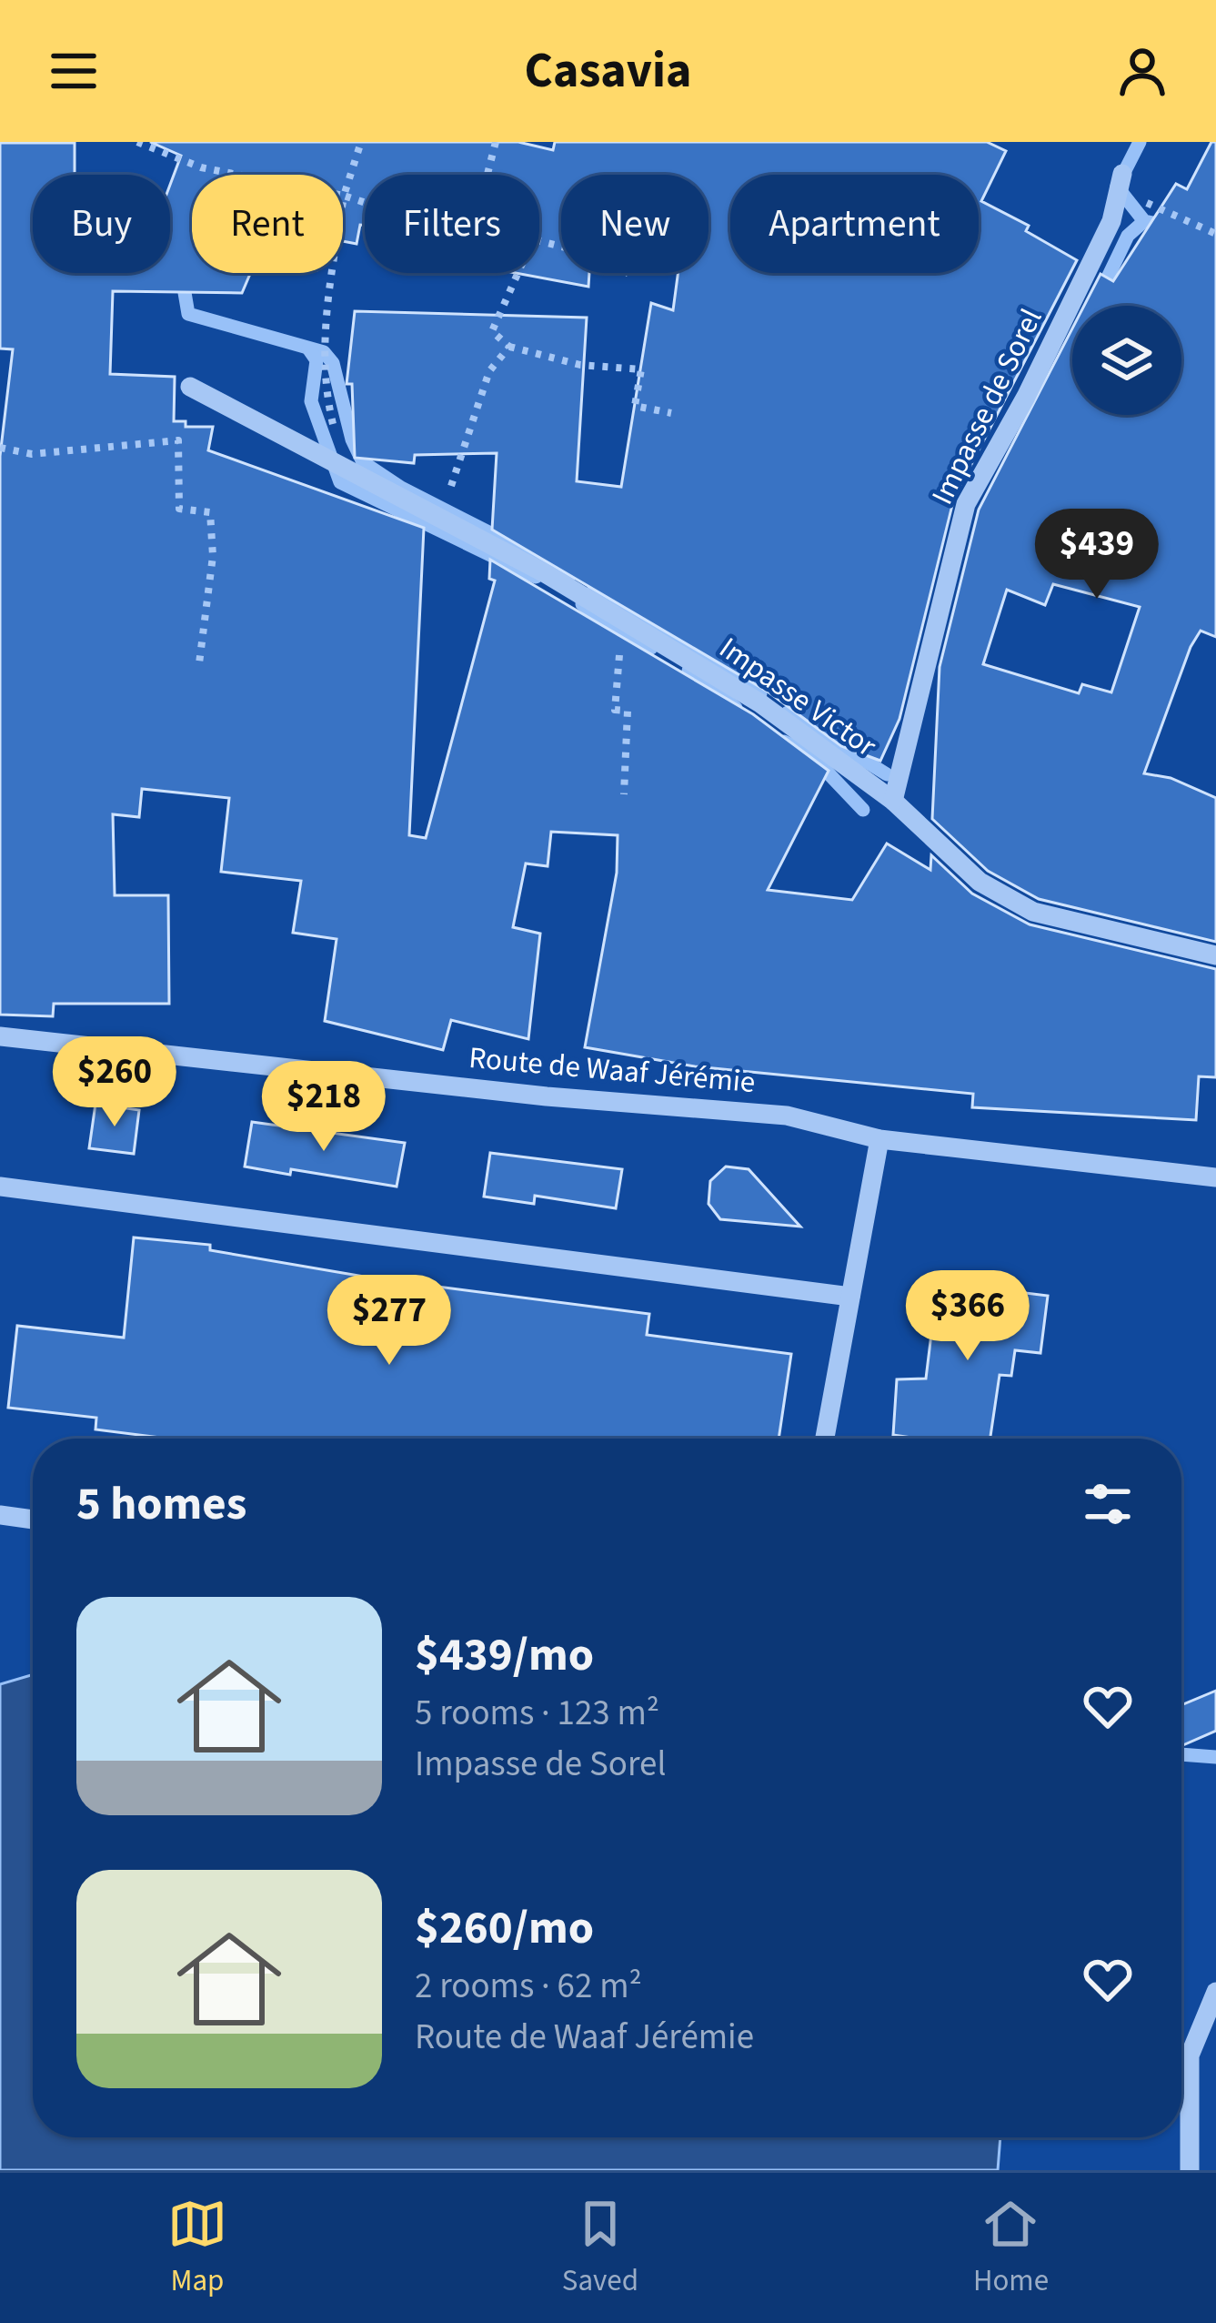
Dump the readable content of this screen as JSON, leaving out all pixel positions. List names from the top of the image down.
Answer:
{
  "streets": {
    "street": ["Impasse de Sorel", "Impasse Victor", "Route de Waaf Jérémie"]
  },
  "crossings": [
    ["Impasse de Sorel", "Impasse Victor"]
  ],
  "page": {
    "header": "Casavia",
    "chip": [
      "Buy",
      "Rent",
      "Filters",
      "New",
      "Apartment"
    ],
    "price": [
      "$439",
      "$260",
      "$218",
      "$366",
      "$277"
    ],
    "heading": "5 homes",
    "list": [
      {
        "name": "$439/mo",
        "note": "5 rooms · 123 m² · Impasse de Sorel"
      },
      {
        "name": "$260/mo",
        "note": "2 rooms · 62 m² · Route de Waaf Jérémie"
      }
    ],
    "tabs": ["Map", "Saved", "Home"]
  }
}
